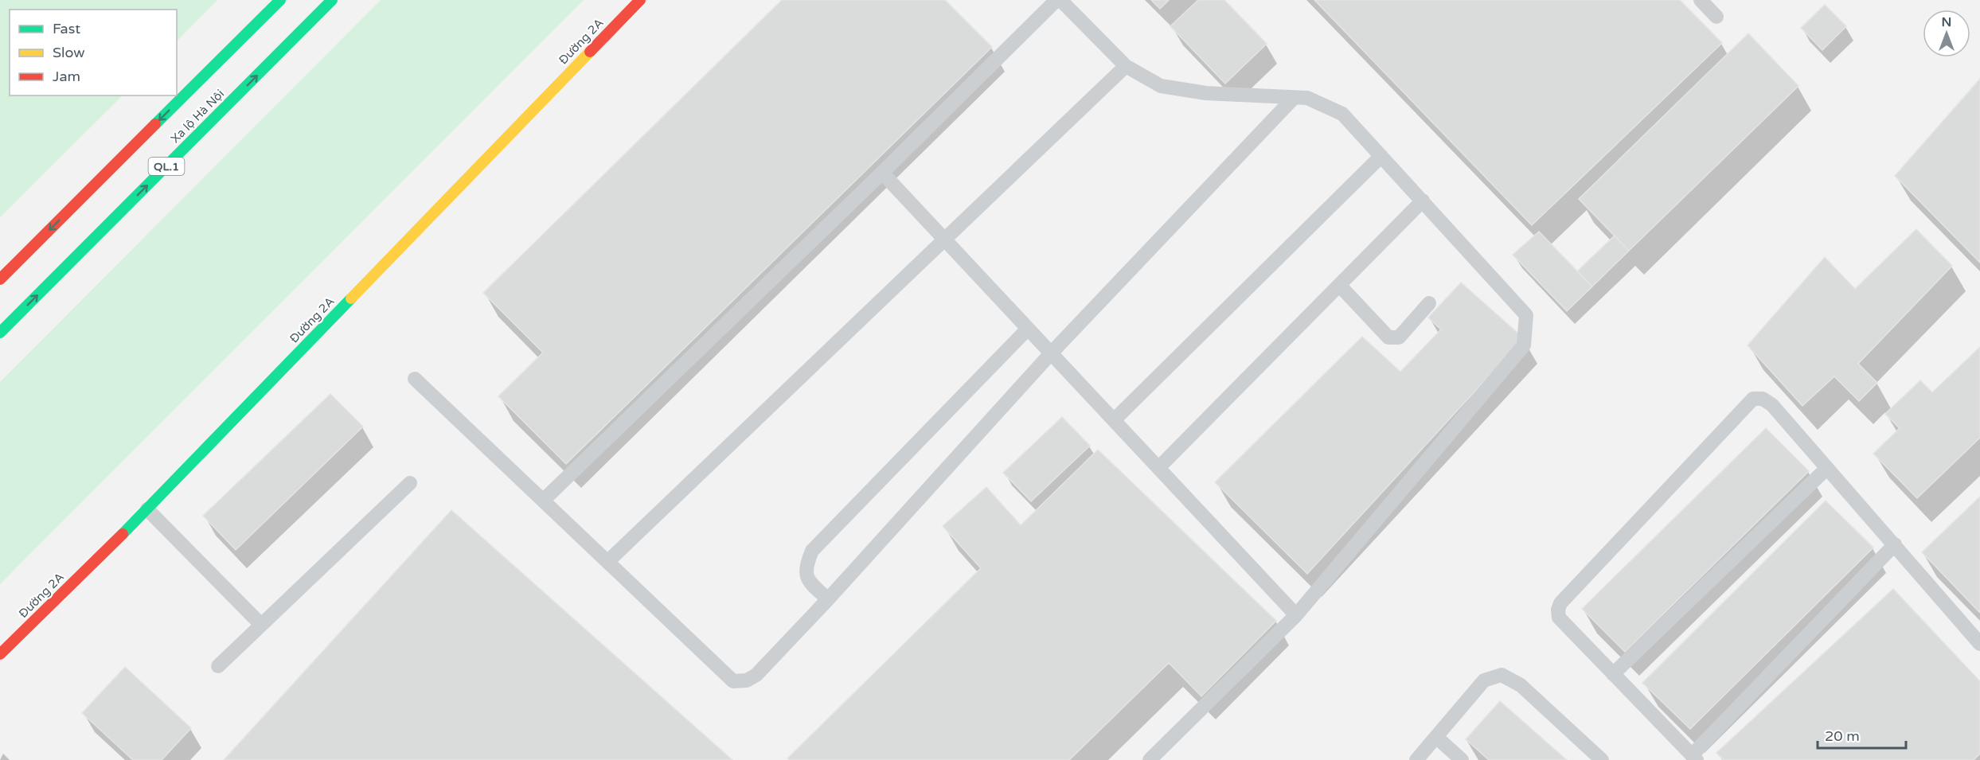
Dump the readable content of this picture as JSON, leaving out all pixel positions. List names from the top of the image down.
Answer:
{
  "streets": {
    "main road": ["Đường 2A", "Xa lộ Hà Nội", "QL.1"]
  },
  "legend": ["Fast", "Slow", "Jam"],
  "scale_bar": "20 m",
  "north": "top"
}
